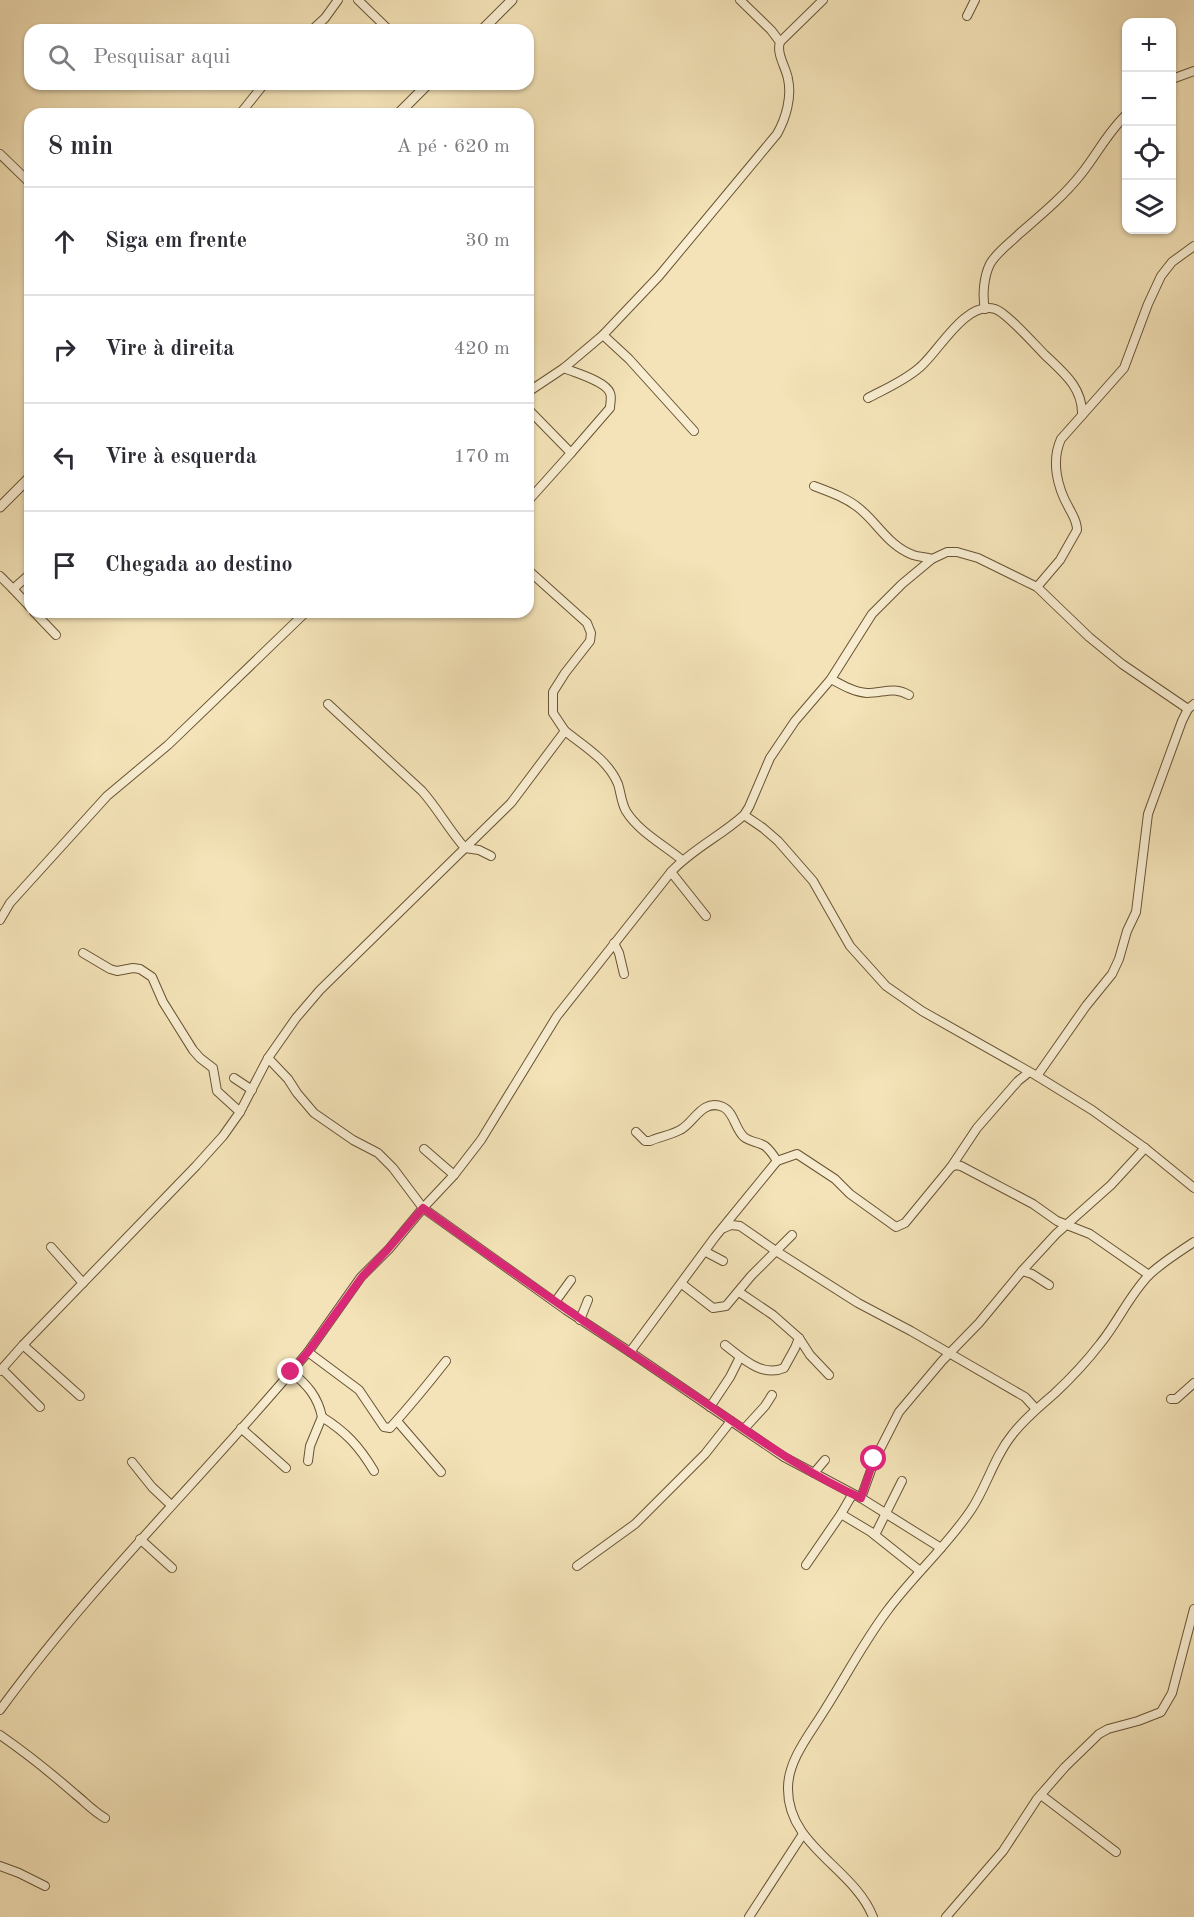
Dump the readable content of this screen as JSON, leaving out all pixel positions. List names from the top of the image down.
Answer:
{
  "page": {
    "map_buttons": ["+", "−"],
    "search": "Pesquisar aqui",
    "heading": ["8 min", "A pé · 620 m"],
    "list": [
      ["Siga em frente", "30 m"],
      ["Vire à direita", "420 m"],
      ["Vire à esquerda", "170 m"],
      "Chegada ao destino"
    ]
  }
}
